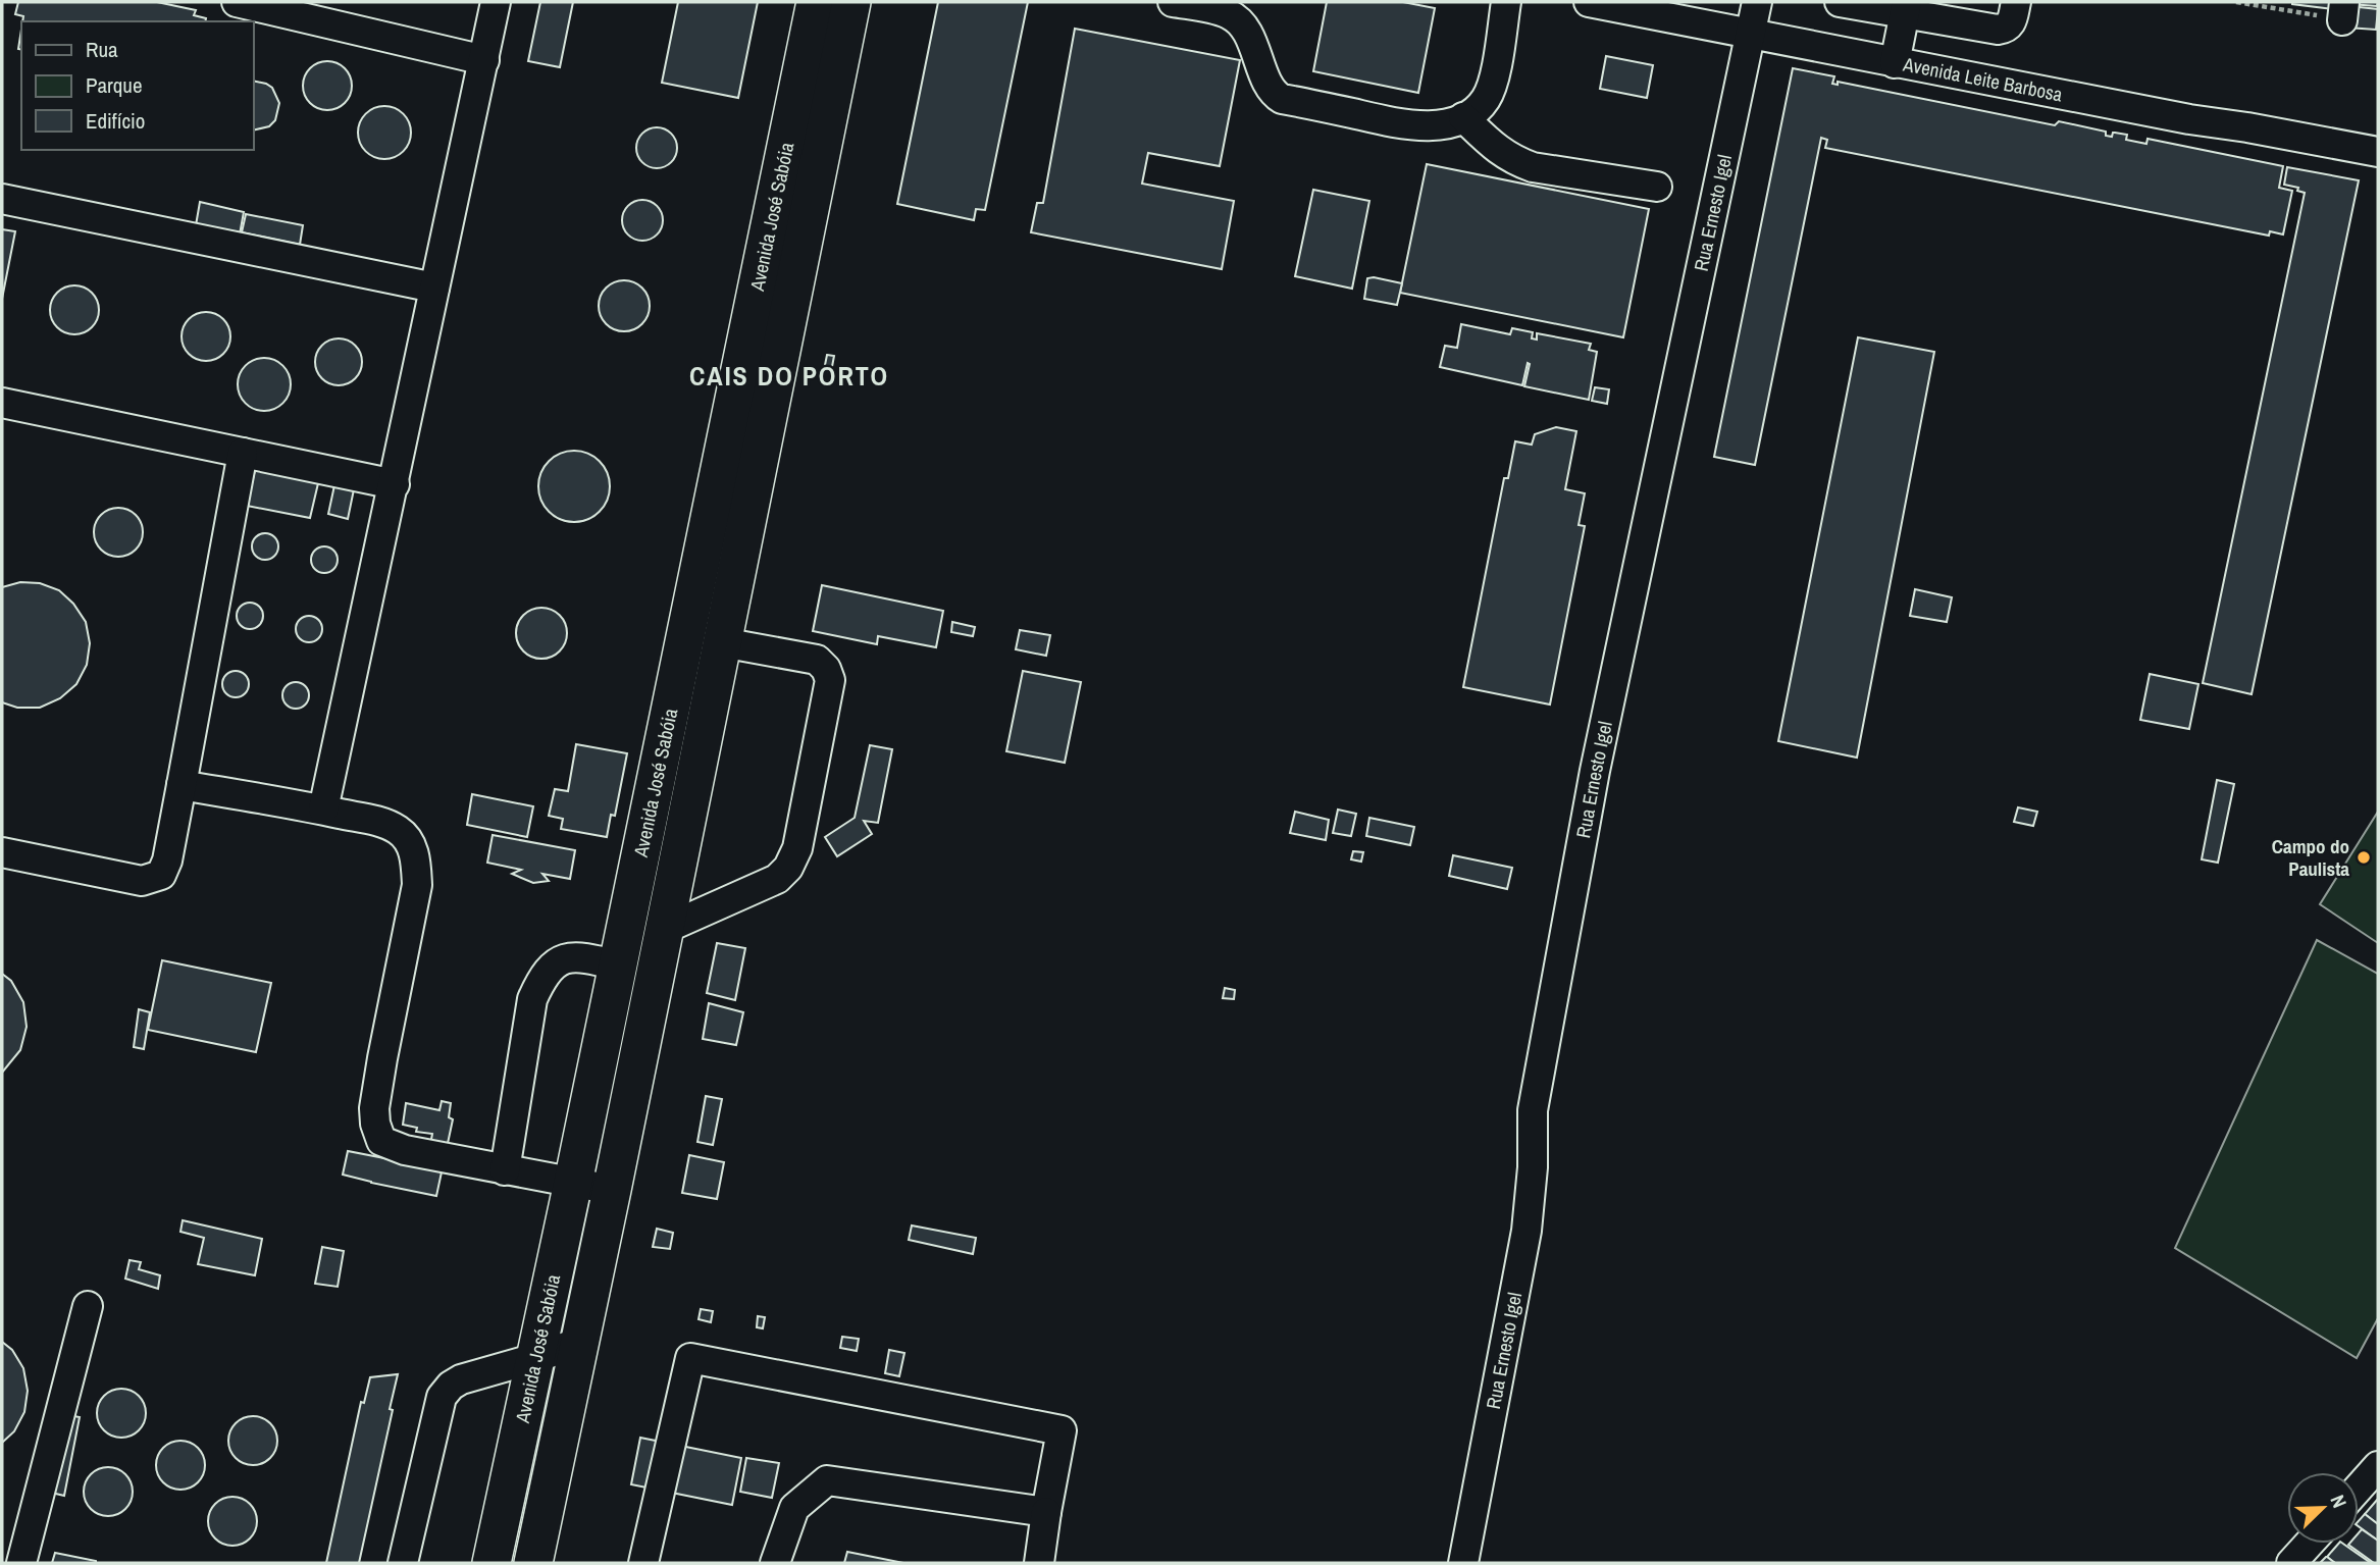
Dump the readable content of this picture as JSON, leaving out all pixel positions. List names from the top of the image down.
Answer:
{
  "streets": {
    "main road": ["Avenida José Sabóia"],
    "street": ["Avenida Leite Barbosa", "Rua Ernesto Igel"]
  },
  "crossings": [
    ["Avenida Leite Barbosa", "Rua Ernesto Igel"]
  ],
  "districts": ["CAIS DO PORTO"],
  "places": ["Campo do Paulista"],
  "legend": ["Rua", "Parque", "Edifício"],
  "north": "top right"
}
